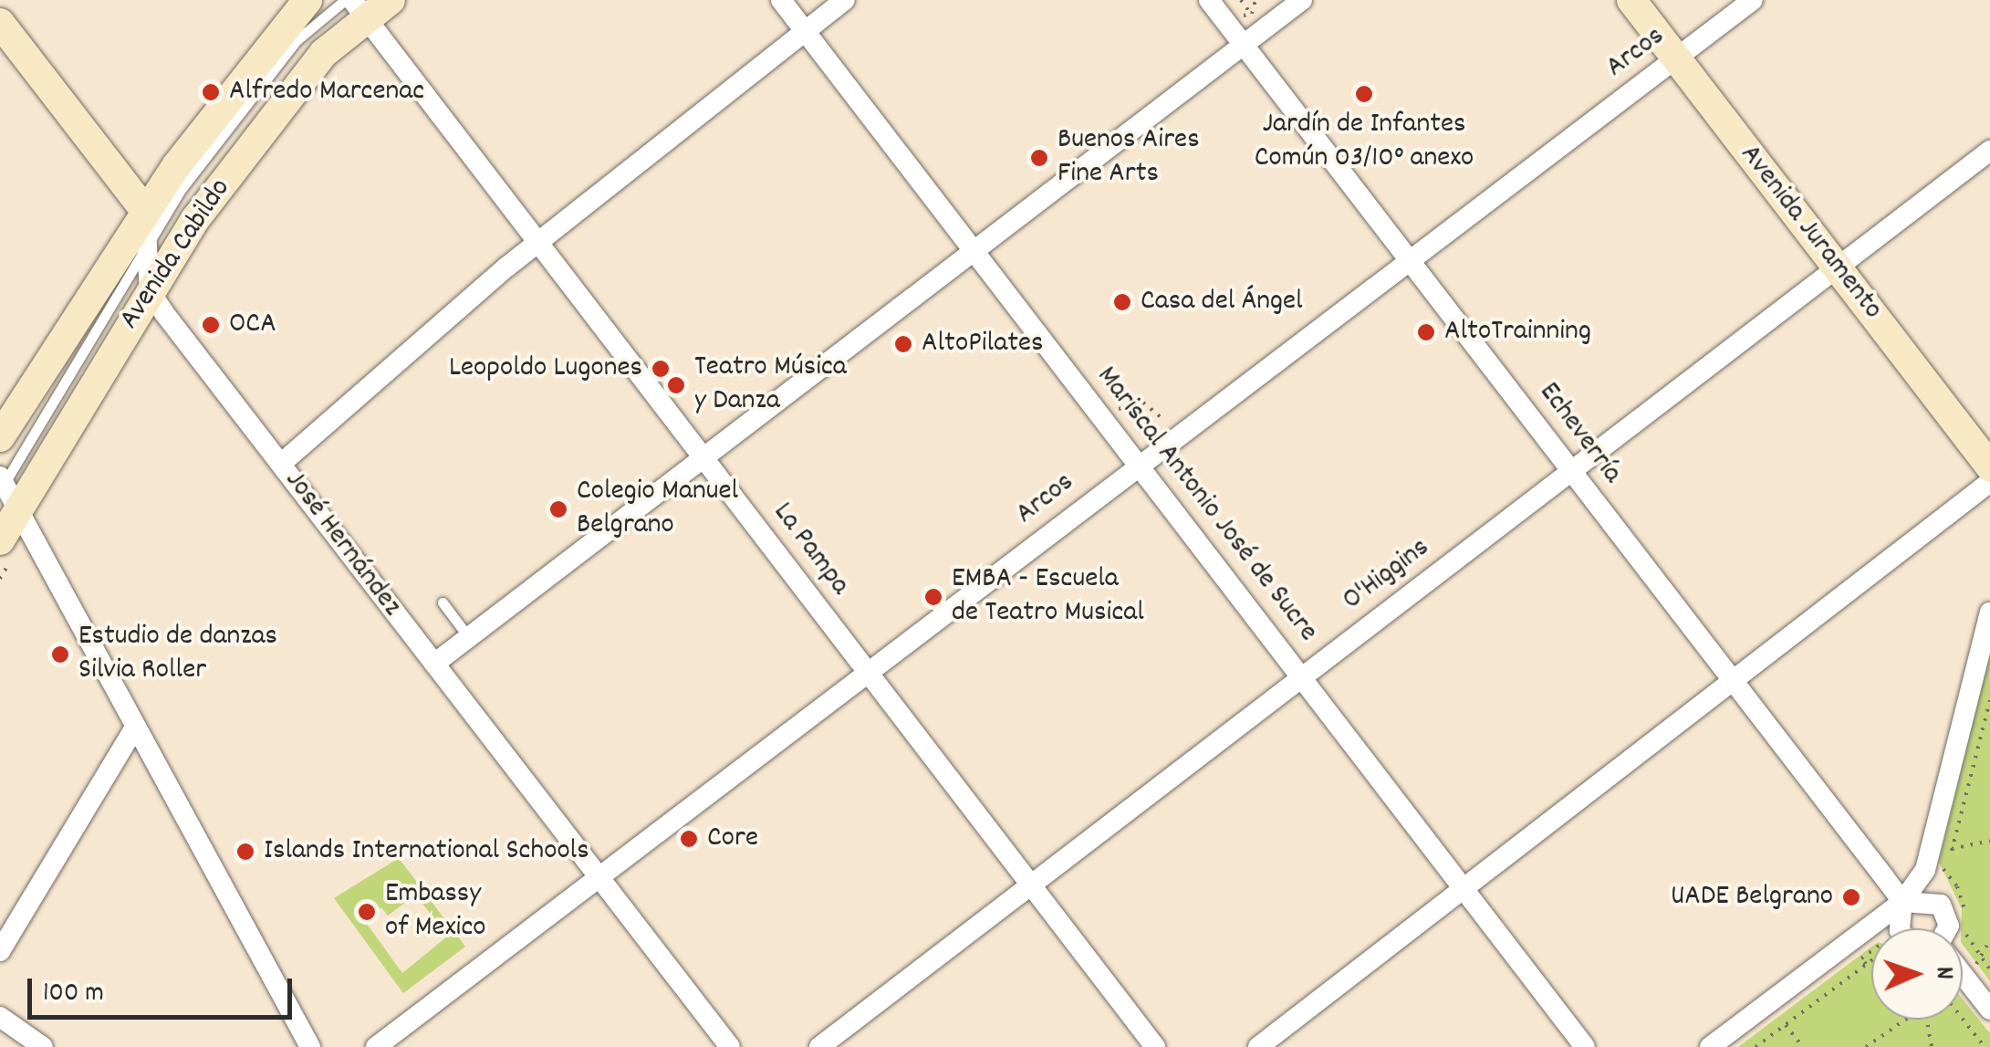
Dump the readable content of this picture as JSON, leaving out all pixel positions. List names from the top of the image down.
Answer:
{
  "streets": {
    "main road": ["Avenida Juramento", "Avenida Cabildo"],
    "street": [
      "Arcos",
      "Echeverría",
      "Mariscal Antonio José de Sucre",
      "José Hernández",
      "La Pampa",
      "O'Higgins"
    ]
  },
  "crossings": [
    ["Arcos", "Avenida Juramento"],
    ["Arcos", "Echeverría"],
    ["Arcos", "Mariscal Antonio José de Sucre"],
    ["Arcos", "José Hernández"],
    ["Arcos", "La Pampa"],
    ["Avenida Juramento", "O'Higgins"],
    ["Avenida Cabildo", "José Hernández"],
    ["Avenida Cabildo", "La Pampa"],
    ["Echeverría", "O'Higgins"],
    ["Mariscal Antonio José de Sucre", "O'Higgins"],
    ["La Pampa", "O'Higgins"]
  ],
  "places": [
    "Alfredo Marcenac",
    "Jardín de Infantes Común 03/10° anexo",
    "Buenos Aires Fine Arts",
    "Casa del Ángel",
    "OCA",
    "AltoTrainning",
    "AltoPilates",
    "Leopoldo Lugones",
    "Teatro Música y Danza",
    "Colegio Manuel Belgrano",
    "EMBA - Escuela de Teatro Musical",
    "Estudio de danzas Silvia Roller",
    "Core",
    "Islands International Schools",
    "UADE Belgrano",
    "Embassy of Mexico"
  ],
  "scale_bar": "100 m",
  "north": "right"
}
